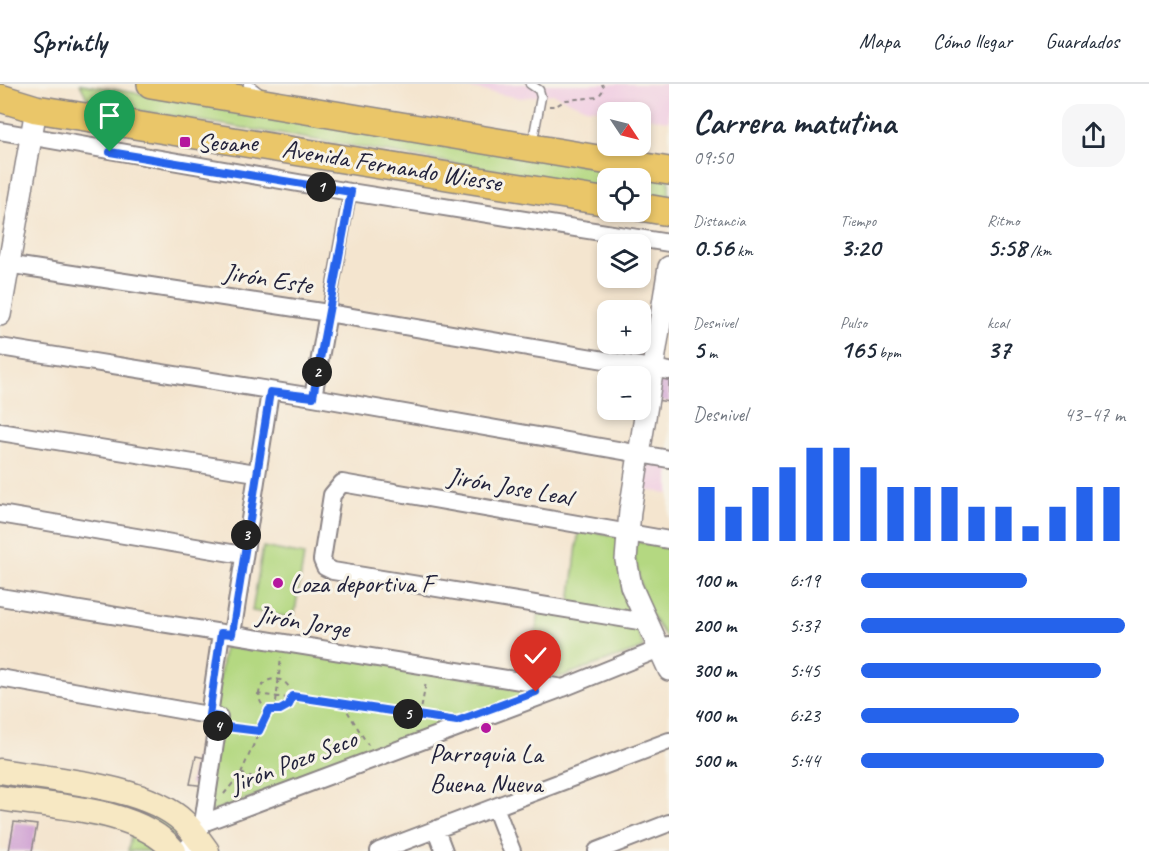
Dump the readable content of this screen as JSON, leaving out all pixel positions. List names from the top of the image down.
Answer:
{
  "streets": {
    "main road": ["Avenida Fernando Wiesse"],
    "street": [
      "Jirón Este",
      "Jirón Jose Leal",
      "Jirón Jorge",
      "Jirón Pozo Seco"
    ]
  },
  "crossings": [
    ["Jirón Jorge", "Jirón Pozo Seco"]
  ],
  "places": {
    "transit": ["Seoane"],
    "other": ["Loza deportiva F", "Parroquia La Buena Nueva"]
  },
  "north": "bottom right",
  "page": {
    "header": "Sprintly",
    "nav": ["Mapa", "Cómo llegar", "Guardados"],
    "heading": ["Carrera matutina", "09:50"],
    "map_buttons": ["+", "−"],
    "pins": [
      "1",
      "2",
      "3",
      "5",
      "4"
    ],
    "stats": [
      ["Distancia", "0.56 km"],
      ["Tiempo", "3:20"],
      ["Ritmo", "5:58 /km"],
      ["Desnivel", "5 m"],
      ["Pulso", "165 bpm"],
      ["kcal", "37"]
    ],
    "chart": ["Desnivel", "43–47 m"],
    "list": [
      {
        "name": "100 m",
        "note": "6:19"
      },
      {
        "name": "200 m",
        "note": "5:37"
      },
      {
        "name": "300 m",
        "note": "5:45"
      },
      {
        "name": "400 m",
        "note": "6:23"
      },
      {
        "name": "500 m",
        "note": "5:44"
      }
    ]
  }
}
